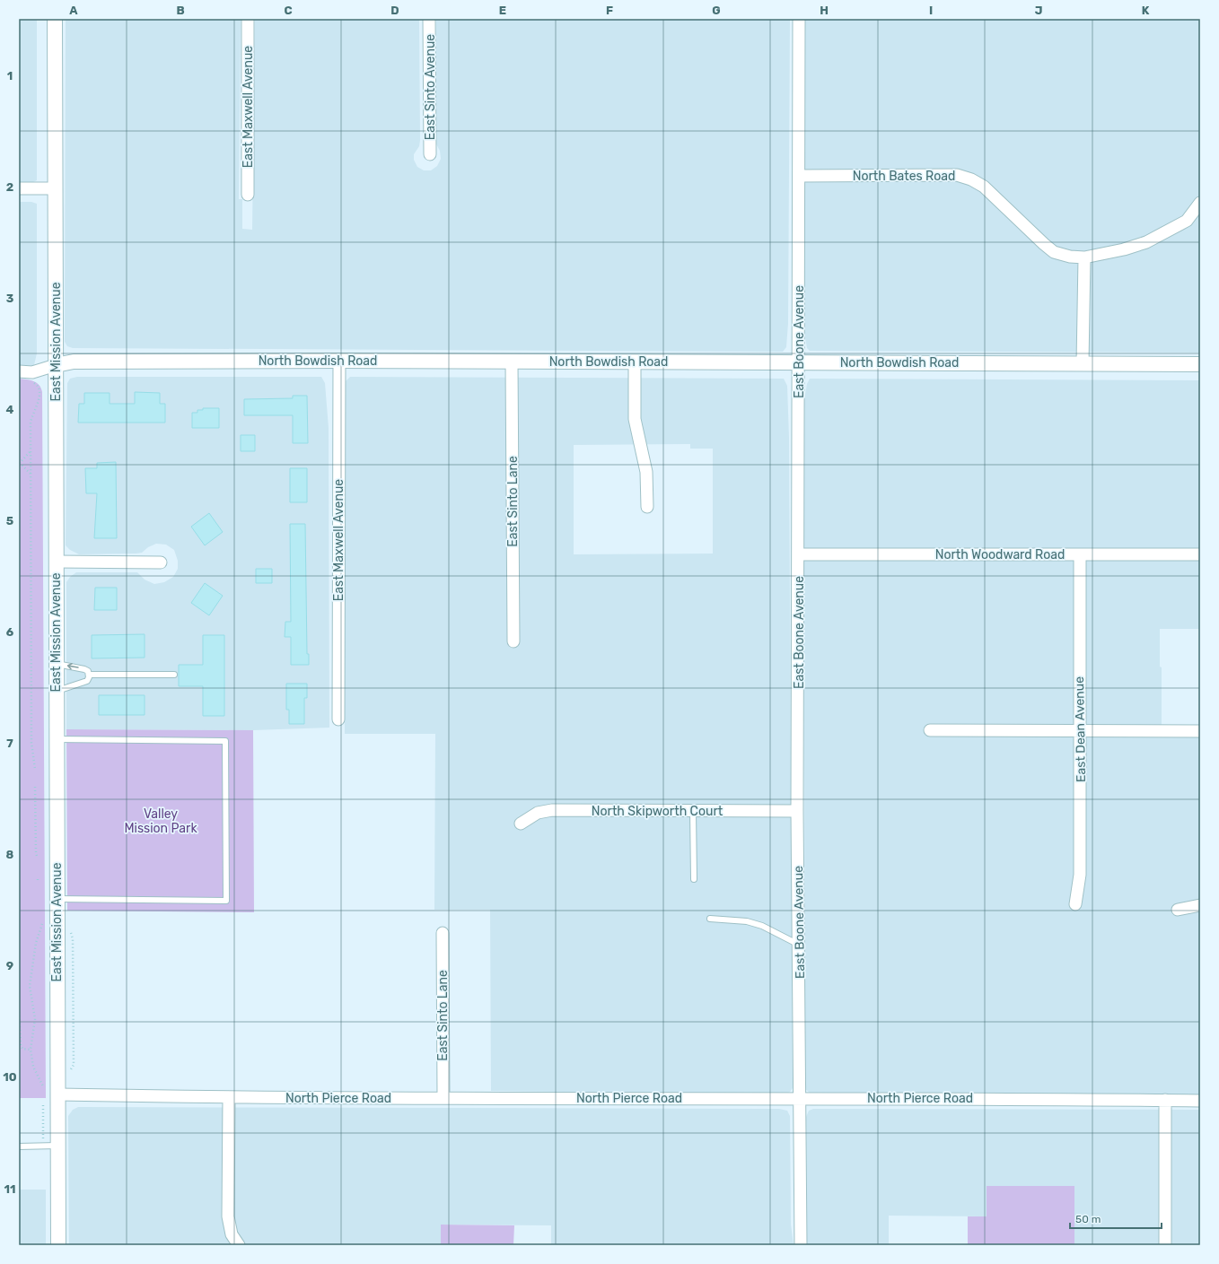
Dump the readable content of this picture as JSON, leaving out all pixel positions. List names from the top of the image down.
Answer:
{
  "streets": {
    "street": [
      "East Sinto Avenue",
      "East Maxwell Avenue",
      "North Bates Road",
      "East Mission Avenue",
      "East Boone Avenue",
      "North Bowdish Road",
      "East Sinto Lane",
      "North Woodward Road",
      "East Dean Avenue",
      "North Skipworth Court",
      "North Pierce Road"
    ]
  },
  "crossings": [
    ["East Maxwell Avenue", "North Bowdish Road"],
    ["North Bates Road", "East Boone Avenue"],
    ["East Mission Avenue", "North Bowdish Road"],
    ["East Mission Avenue", "North Pierce Road"],
    ["East Boone Avenue", "North Bowdish Road"],
    ["East Boone Avenue", "North Woodward Road"],
    ["East Boone Avenue", "North Skipworth Court"],
    ["East Boone Avenue", "North Pierce Road"],
    ["North Bowdish Road", "East Sinto Lane"],
    ["East Sinto Lane", "North Pierce Road"],
    ["North Woodward Road", "East Dean Avenue"]
  ],
  "parks": ["Valley Mission Park"],
  "scale_bar": "50 m",
  "grid": {
    "columns": [
      "A",
      "B",
      "C",
      "D",
      "E",
      "F",
      "G",
      "H",
      "I",
      "J",
      "K"
    ],
    "rows": [
      "1",
      "2",
      "3",
      "4",
      "5",
      "6",
      "7",
      "8",
      "9",
      "10",
      "11"
    ]
  }
}
